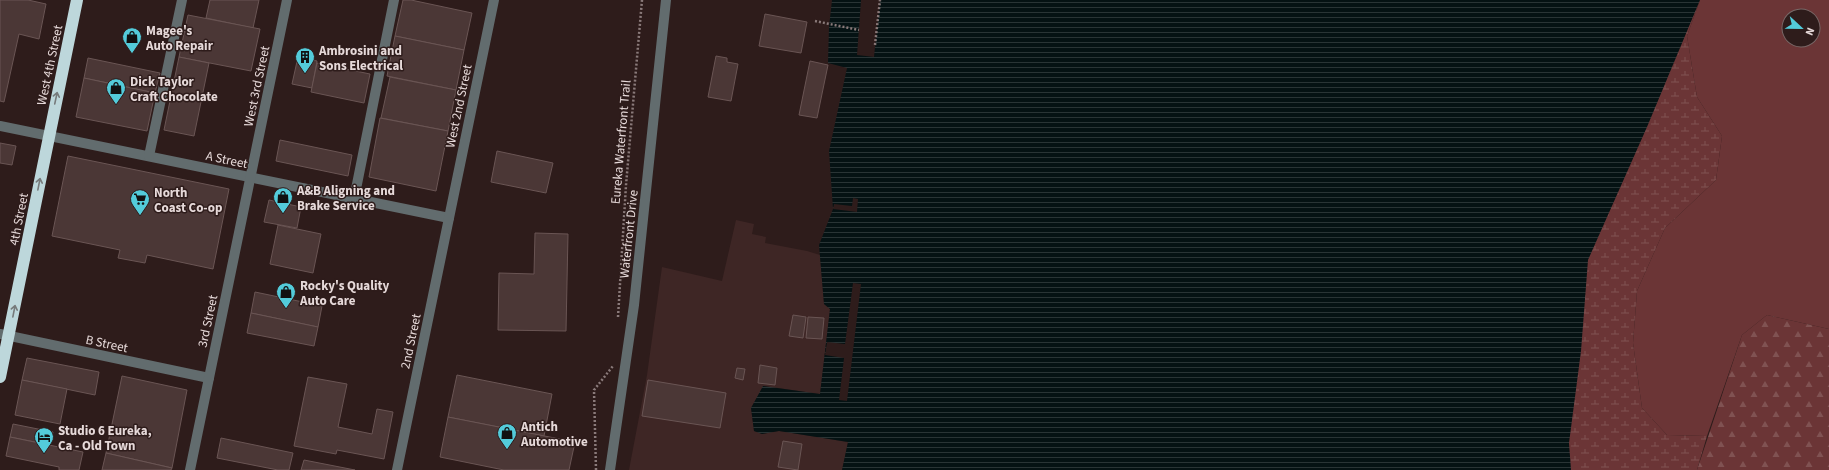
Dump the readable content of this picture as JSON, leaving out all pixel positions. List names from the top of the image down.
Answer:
{
  "streets": {
    "highway": ["West 4th Street", "4th Street"],
    "street": [
      "West 3rd Street",
      "West 2nd Street",
      "A Street",
      "Waterfront Drive",
      "3rd Street",
      "2nd Street",
      "B Street"
    ],
    "path": ["Eureka Waterfront Trail"]
  },
  "crossings": [
    ["West 4th Street", "A Street"],
    ["West 4th Street", "4th Street"],
    ["West 3rd Street", "A Street"],
    ["West 3rd Street", "3rd Street"],
    ["West 2nd Street", "A Street"],
    ["West 2nd Street", "2nd Street"],
    ["A Street", "4th Street"],
    ["A Street", "3rd Street"],
    ["A Street", "2nd Street"],
    ["4th Street", "B Street"],
    ["3rd Street", "B Street"]
  ],
  "one_way": ["West 4th Street", "4th Street"],
  "places": {
    "shop": [
      "Magee's Auto Repair",
      "Dick Taylor Craft Chocolate",
      "A&B Aligning and Brake Service",
      "Rocky's Quality Auto Care",
      "Antich Automotive"
    ],
    "building": ["Ambrosini and Sons Electrical"],
    "supermarket": ["North Coast Co-op"],
    "hotel": ["Studio 6 Eureka, Ca - Old Town"]
  },
  "north": "right"
}
